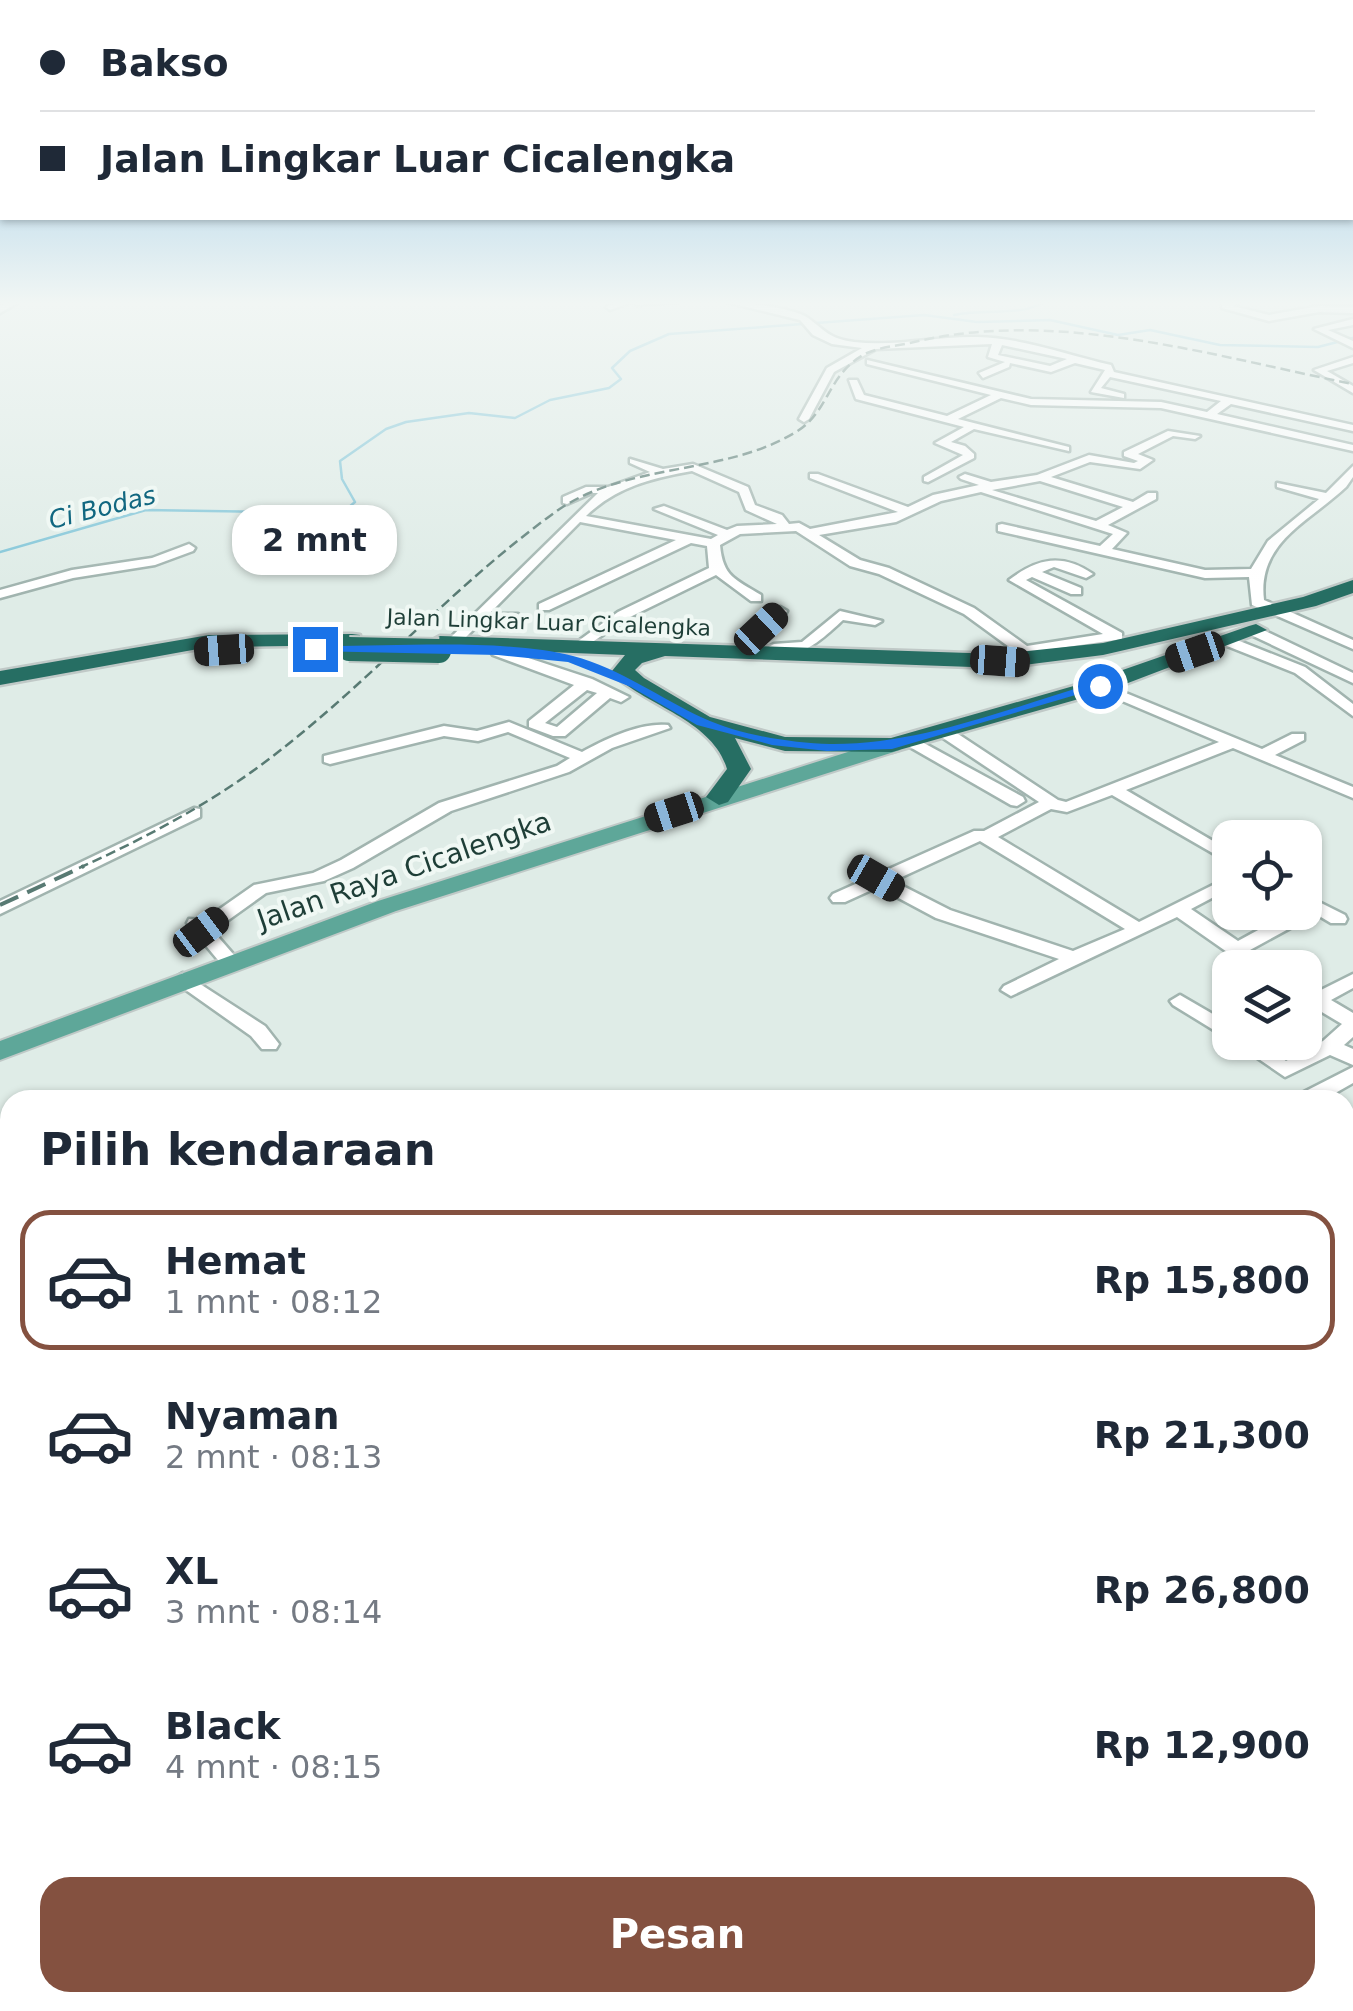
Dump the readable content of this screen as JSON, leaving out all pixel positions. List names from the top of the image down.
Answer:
{
  "streets": {
    "highway": ["Jalan Lingkar Luar Cicalengka"],
    "main road": ["Jalan Raya Cicalengka"]
  },
  "water": ["Ci Bodas"],
  "page": {
    "banner": ["Bakso", "Jalan Lingkar Luar Cicalengka"],
    "bubble": "2 mnt",
    "heading": "Pilih kendaraan",
    "list": [
      {
        "name": "Hemat",
        "note": "1 mnt · 08:12",
        "value": "Rp 15,800"
      },
      {
        "name": "Nyaman",
        "note": "2 mnt · 08:13",
        "value": "Rp 21,300"
      },
      {
        "name": "XL",
        "note": "3 mnt · 08:14",
        "value": "Rp 26,800"
      },
      {
        "name": "Black",
        "note": "4 mnt · 08:15",
        "value": "Rp 12,900"
      }
    ],
    "buttons": "Pesan"
  }
}
